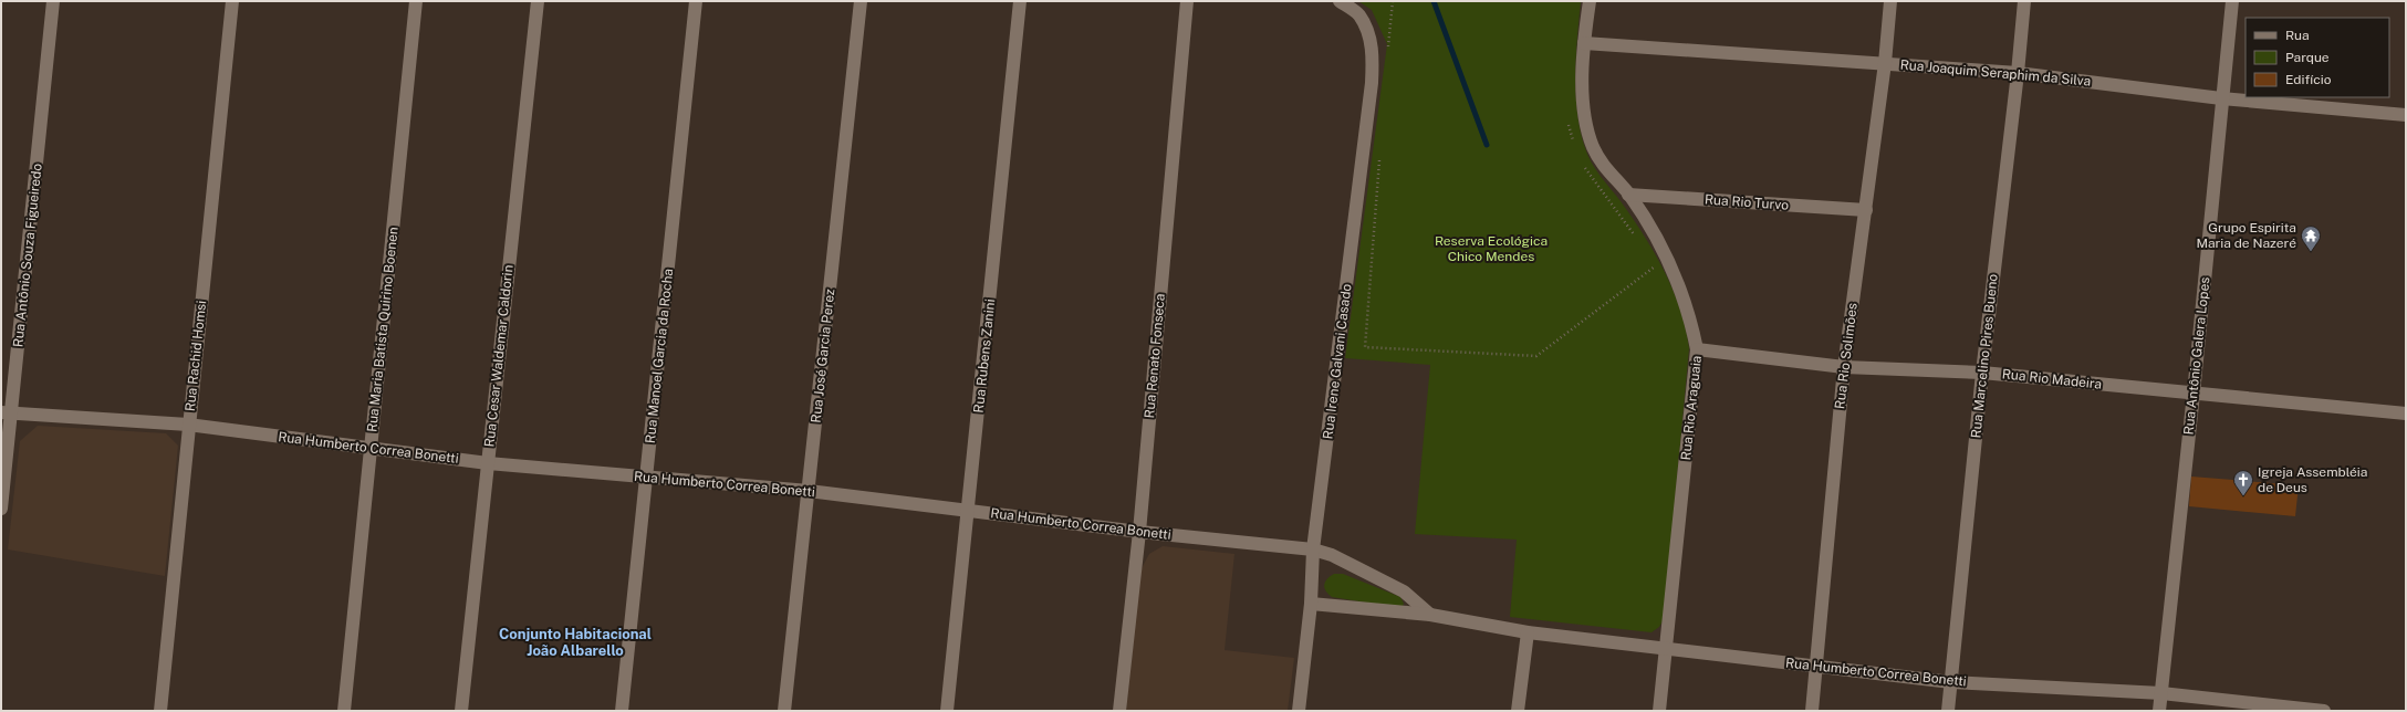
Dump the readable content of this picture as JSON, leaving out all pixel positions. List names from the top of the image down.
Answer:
{
  "streets": {
    "street": [
      "Rua Joaquim Seraphim da Silva",
      "Rua Rio Turvo",
      "Rua Antônio Souza Figueiredo",
      "Rua Maria Batista Quirino Boenen",
      "Rua Rachid Homsi",
      "Rua Cesar Waldemar Caldorin",
      "Rua Manoel Garcia da Rocha",
      "Rua José Garcia Perez",
      "Rua Rubens Zanini",
      "Rua Renato Fonseca",
      "Rua Rio Solimões",
      "Rua Marcelino Pires Bueno",
      "Rua Antônio Galera Lopes",
      "Rua Irene Galvani Casado",
      "Rua Rio Madeira",
      "Rua Rio Araguaia",
      "Rua Humberto Correa Bonetti"
    ]
  },
  "crossings": [
    ["Rua Joaquim Seraphim da Silva", "Rua Rio Solimões"],
    ["Rua Joaquim Seraphim da Silva", "Rua Marcelino Pires Bueno"],
    ["Rua Joaquim Seraphim da Silva", "Rua Antônio Galera Lopes"],
    ["Rua Joaquim Seraphim da Silva", "Rua Rio Araguaia"],
    ["Rua Rio Turvo", "Rua Rio Solimões"],
    ["Rua Rio Turvo", "Rua Rio Araguaia"],
    ["Rua Antônio Souza Figueiredo", "Rua Humberto Correa Bonetti"],
    ["Rua Maria Batista Quirino Boenen", "Rua Humberto Correa Bonetti"],
    ["Rua Rachid Homsi", "Rua Humberto Correa Bonetti"],
    ["Rua Cesar Waldemar Caldorin", "Rua Humberto Correa Bonetti"],
    ["Rua Manoel Garcia da Rocha", "Rua Humberto Correa Bonetti"],
    ["Rua José Garcia Perez", "Rua Humberto Correa Bonetti"],
    ["Rua Rubens Zanini", "Rua Humberto Correa Bonetti"],
    ["Rua Renato Fonseca", "Rua Humberto Correa Bonetti"],
    ["Rua Rio Solimões", "Rua Rio Madeira"],
    ["Rua Rio Solimões", "Rua Humberto Correa Bonetti"],
    ["Rua Marcelino Pires Bueno", "Rua Rio Madeira"],
    ["Rua Marcelino Pires Bueno", "Rua Humberto Correa Bonetti"],
    ["Rua Antônio Galera Lopes", "Rua Rio Madeira"],
    ["Rua Antônio Galera Lopes", "Rua Humberto Correa Bonetti"],
    ["Rua Irene Galvani Casado", "Rua Humberto Correa Bonetti"],
    ["Rua Rio Madeira", "Rua Rio Araguaia"],
    ["Rua Rio Araguaia", "Rua Humberto Correa Bonetti"]
  ],
  "districts": ["Conjunto Habitacional João Albarello"],
  "parks": ["Reserva Ecológica Chico Mendes"],
  "places": {
    "temple": ["Grupo Espirita Maria de Nazeré"],
    "church": ["Igreja Assembléia de Deus"]
  },
  "legend": ["Rua", "Parque", "Edifício"]
}
